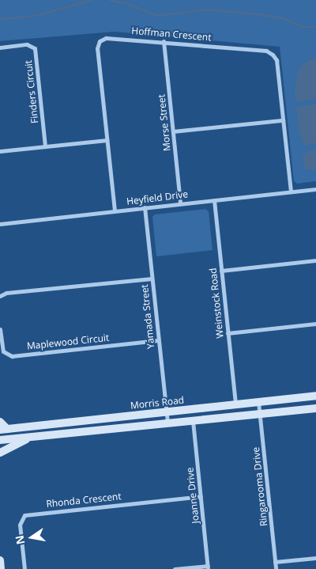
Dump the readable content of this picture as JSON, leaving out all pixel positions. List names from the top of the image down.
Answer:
{
  "streets": {
    "street": [
      "Hoffman Crescent",
      "Finders Circuit",
      "Morse Street",
      "Heyfield Drive",
      "Weinstock Road",
      "Yamada Street",
      "Maplewood Circuit",
      "Morris Road",
      "Ringarooma Drive",
      "Joanne Drive",
      "Rhonda Crescent"
    ]
  },
  "crossings": [
    ["Hoffman Crescent", "Morse Street"],
    ["Hoffman Crescent", "Heyfield Drive"],
    ["Morse Street", "Heyfield Drive"],
    ["Heyfield Drive", "Weinstock Road"],
    ["Heyfield Drive", "Yamada Street"],
    ["Weinstock Road", "Morris Road"],
    ["Yamada Street", "Maplewood Circuit"],
    ["Yamada Street", "Morris Road"],
    ["Morris Road", "Ringarooma Drive"],
    ["Joanne Drive", "Rhonda Crescent"]
  ],
  "north": "left"
}
